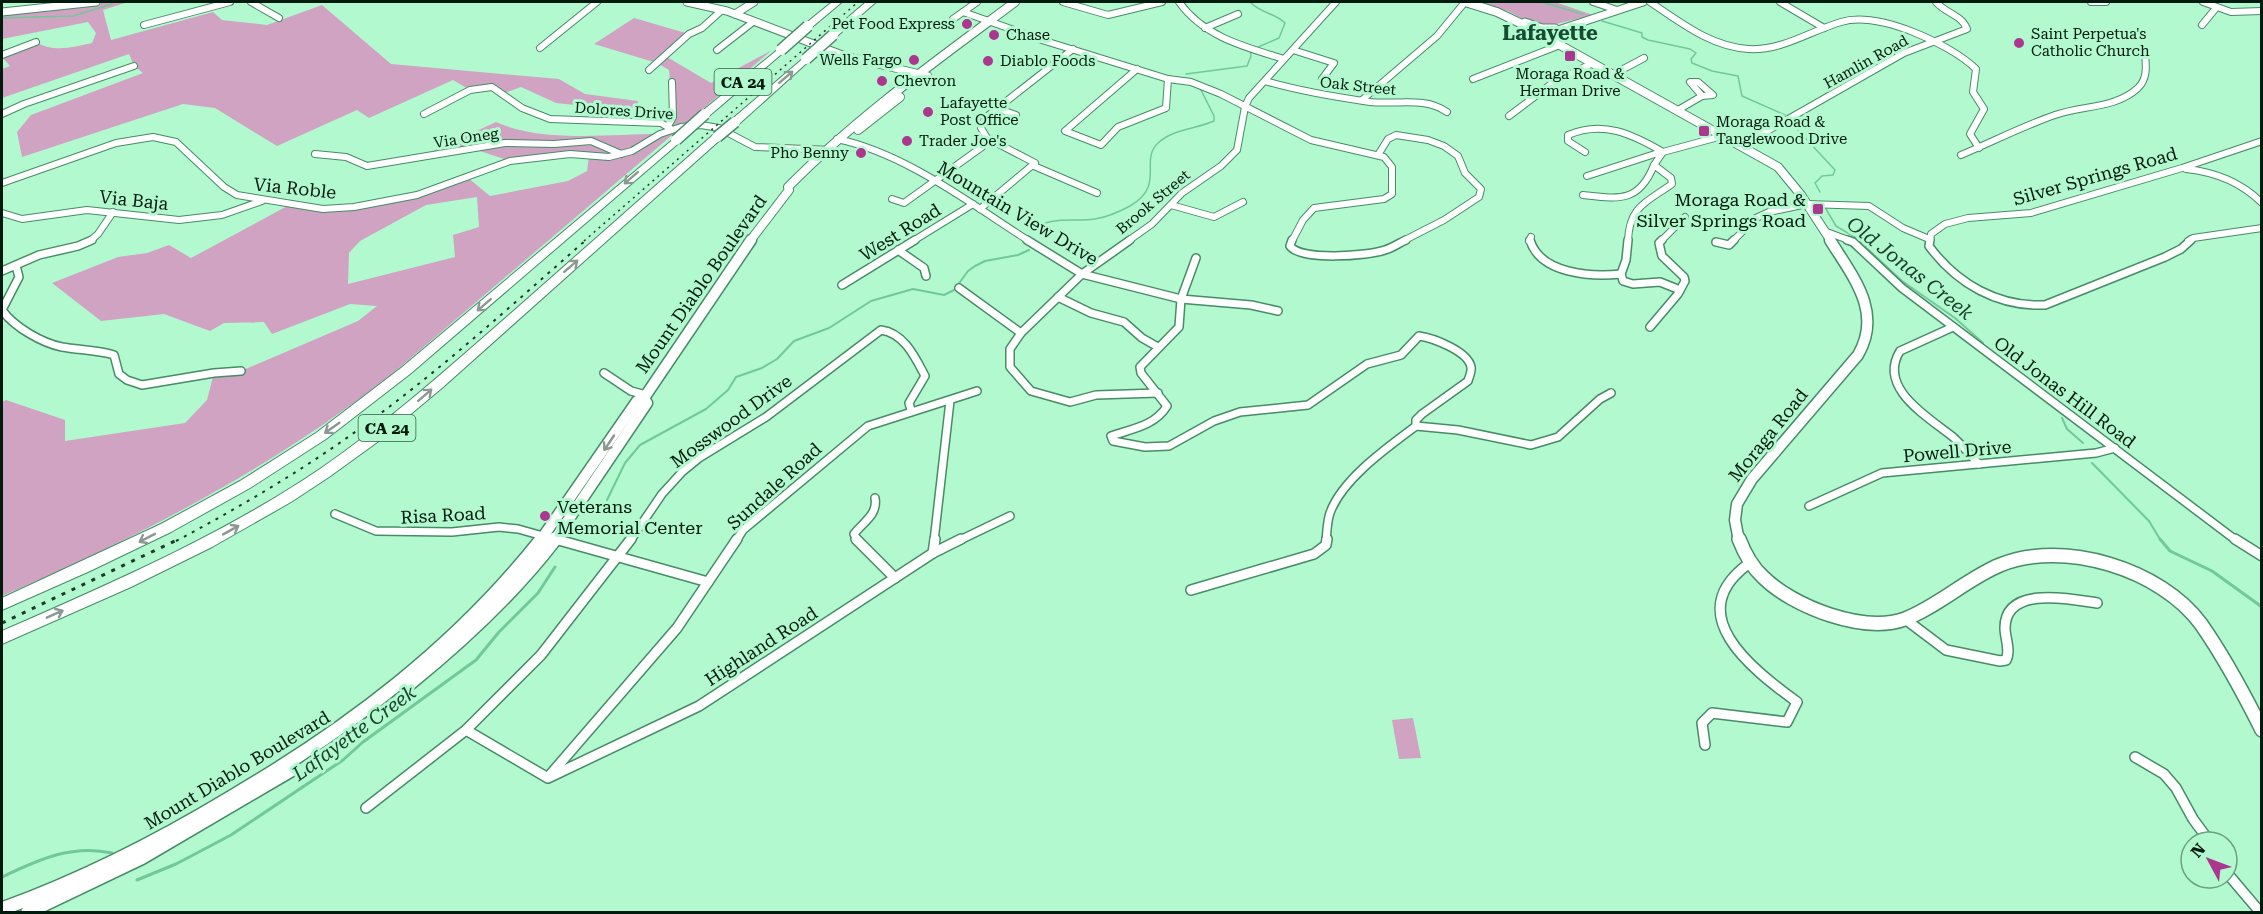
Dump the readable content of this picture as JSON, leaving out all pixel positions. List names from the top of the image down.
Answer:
{
  "streets": {
    "highway": ["CA 24"],
    "main road": ["Mount Diablo Boulevard", "Moraga Road"],
    "street": [
      "Hamlin Road",
      "Oak Street",
      "Dolores Drive",
      "Via Oneg",
      "Silver Springs Road",
      "Via Roble",
      "Via Baja",
      "Brook Street",
      "Mountain View Drive",
      "West Road",
      "Old Jonas Hill Road",
      "Mosswood Drive",
      "Powell Drive",
      "Sundale Road",
      "Risa Road",
      "Highland Road"
    ]
  },
  "crossings": [
    ["Hamlin Road", "Moraga Road"],
    ["CA 24", "Dolores Drive"],
    ["CA 24", "Via Roble"],
    ["Oak Street", "Brook Street"],
    ["Dolores Drive", "Via Roble"],
    ["Dolores Drive", "Mount Diablo Boulevard"],
    ["Via Oneg", "Via Roble"],
    ["Via Roble", "Via Baja"],
    ["Brook Street", "Mountain View Drive"],
    ["Mountain View Drive", "West Road"],
    ["Mountain View Drive", "Mount Diablo Boulevard"],
    ["Mount Diablo Boulevard", "Risa Road"],
    ["Old Jonas Hill Road", "Moraga Road"],
    ["Old Jonas Hill Road", "Powell Drive"],
    ["Mosswood Drive", "Sundale Road"],
    ["Mosswood Drive", "Risa Road"],
    ["Sundale Road", "Risa Road"],
    ["Sundale Road", "Highland Road"]
  ],
  "districts": ["Lafayette"],
  "water": ["Old Jonas Creek", "Lafayette Creek"],
  "places": {
    "other": [
      "Pet Food Express",
      "Chase",
      "Saint Perpetua's Catholic Church",
      "Wells Fargo",
      "Diablo Foods",
      "Chevron",
      "Lafayette Post Office",
      "Trader Joe's",
      "Pho Benny",
      "Veterans Memorial Center"
    ],
    "transit": ["Moraga Road & Herman Drive", "Moraga Road & Tanglewood Drive", "Moraga Road & Silver Springs Road"]
  },
  "north": "top left"
}
